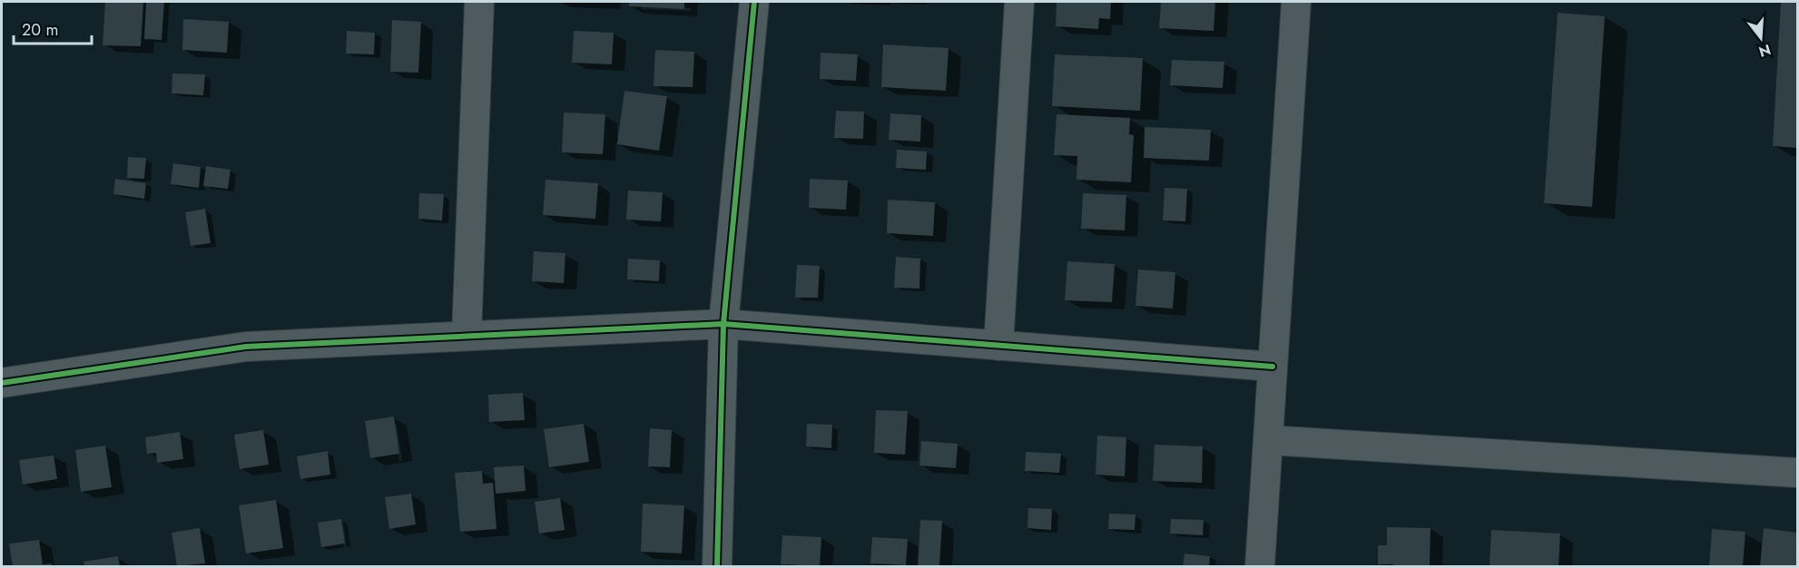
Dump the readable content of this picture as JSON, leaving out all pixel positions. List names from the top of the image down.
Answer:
{
  "scale_bar": "20 m",
  "north": "bottom"
}
